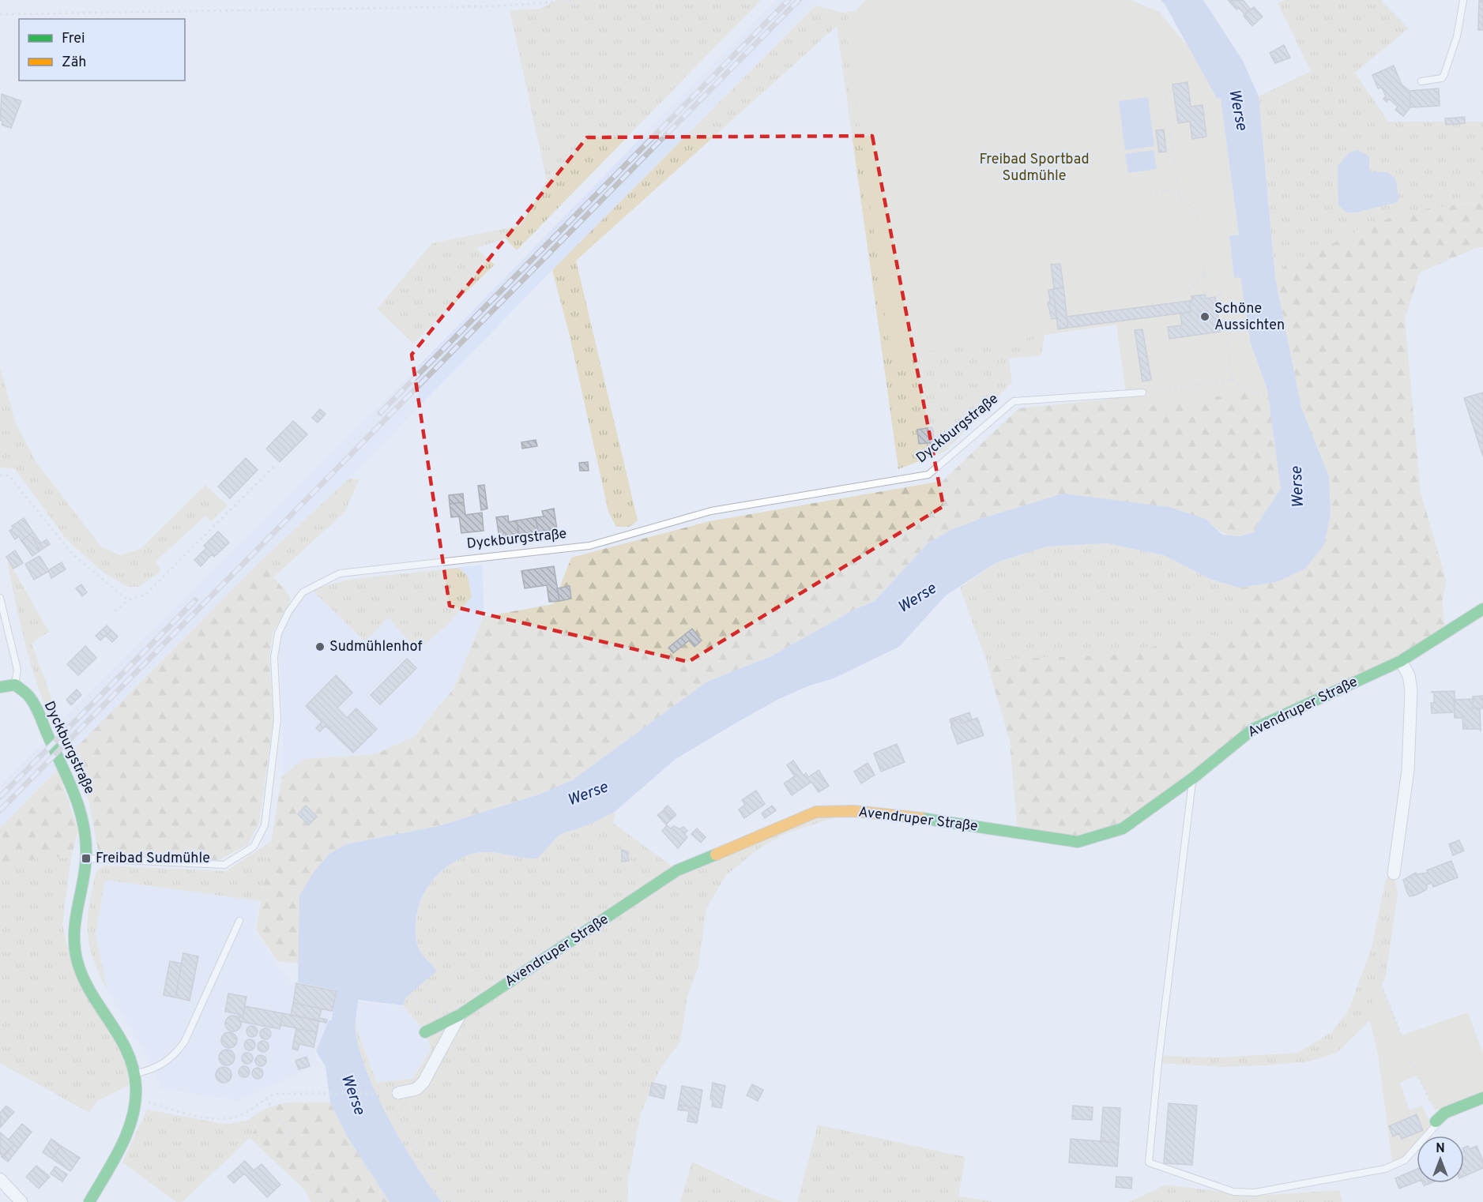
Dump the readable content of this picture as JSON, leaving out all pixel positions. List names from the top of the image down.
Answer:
{
  "streets": {
    "street": ["Dyckburgstraße", "Avendruper Straße"]
  },
  "water": ["Werse"],
  "parks": ["Freibad Sportbad Sudmühle"],
  "places": {
    "other": ["Schöne Aussichten", "Sudmühlenhof"],
    "transit": ["Freibad Sudmühle"]
  },
  "legend": ["Frei", "Zäh"],
  "north": "top"
}
